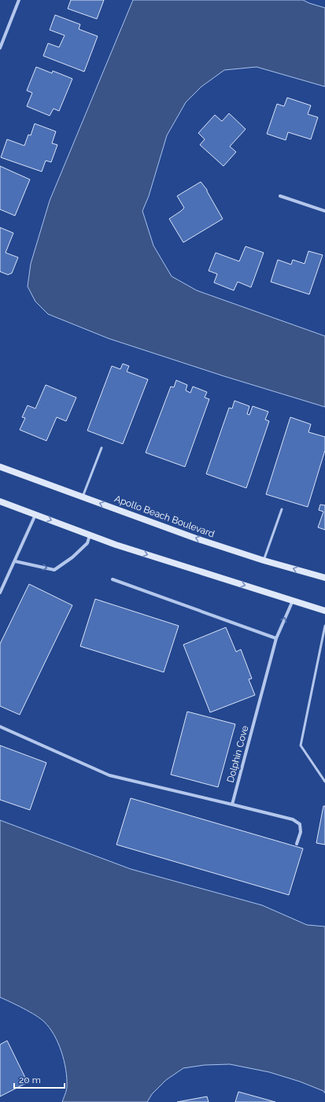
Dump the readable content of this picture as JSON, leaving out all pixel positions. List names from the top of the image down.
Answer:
{
  "streets": {
    "main road": ["Apollo Beach Boulevard"],
    "street": ["Dolphin Cove"]
  },
  "scale_bar": "20 m"
}
